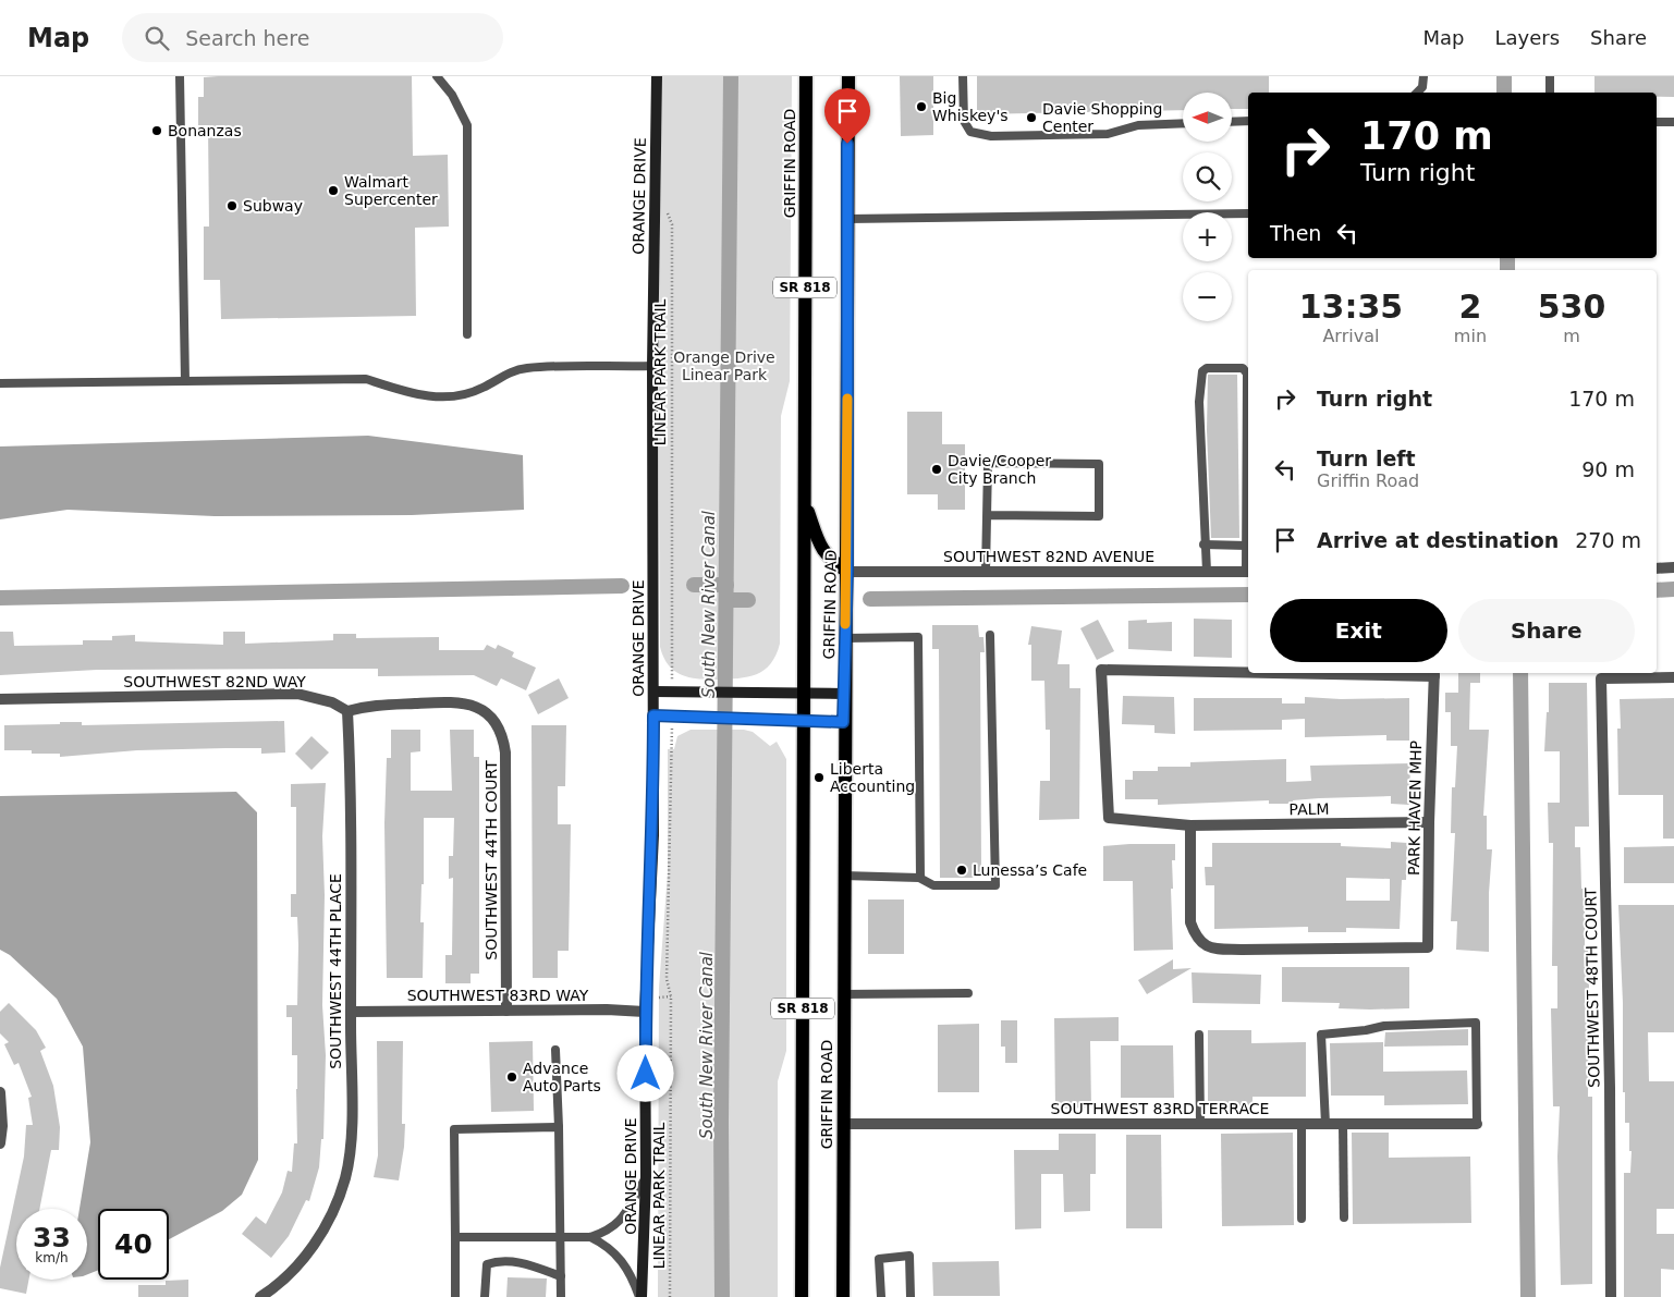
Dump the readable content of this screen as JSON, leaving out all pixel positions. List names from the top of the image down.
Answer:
{
  "streets": {
    "main road": ["GRIFFIN ROAD", "SR 818"],
    "street": [
      "ORANGE DRIVE",
      "SOUTHWEST 82ND AVENUE",
      "SOUTHWEST 82ND WAY",
      "PARK HAVEN MHP",
      "PALM",
      "SOUTHWEST 44TH COURT",
      "SOUTHWEST 44TH PLACE",
      "SOUTHWEST 48TH COURT",
      "SOUTHWEST 83RD WAY",
      "SOUTHWEST 83RD TERRACE"
    ],
    "path": ["LINEAR PARK TRAIL"]
  },
  "crossings": [
    ["GRIFFIN ROAD", "SOUTHWEST 82ND AVENUE"],
    ["GRIFFIN ROAD", "SOUTHWEST 83RD TERRACE"],
    ["ORANGE DRIVE", "SOUTHWEST 83RD WAY"],
    ["SOUTHWEST 82ND WAY", "SOUTHWEST 44TH COURT"],
    ["SOUTHWEST 82ND WAY", "SOUTHWEST 44TH PLACE"],
    ["PARK HAVEN MHP", "PALM"],
    ["SOUTHWEST 44TH COURT", "SOUTHWEST 44TH PLACE"],
    ["SOUTHWEST 44TH COURT", "SOUTHWEST 83RD WAY"],
    ["SOUTHWEST 44TH PLACE", "SOUTHWEST 83RD WAY"]
  ],
  "water": ["South New River Canal"],
  "parks": ["Orange Drive Linear Park"],
  "places": [
    "Big Whiskey's",
    "Davie Shopping Center",
    "Bonanzas",
    "Walmart Supercenter",
    "Subway",
    "Davie/Cooper City Branch",
    "Liberta Accounting",
    "Lunessa’s Cafe",
    "Advance Auto Parts"
  ],
  "north": "left",
  "page": {
    "header": "Map",
    "search": "Search here",
    "nav": ["Map", "Layers", "Share"],
    "map_buttons": ["+", "−"],
    "turn": ["170 m", "Turn right"],
    "then": "Then",
    "eta": [
      "13:35",
      "Arrival",
      "2",
      "min",
      "530",
      "m"
    ],
    "list": [
      {
        "name": "Turn right",
        "value": "170 m"
      },
      {
        "name": "Turn left",
        "note": "Griffin Road",
        "value": "90 m"
      },
      {
        "name": "Arrive at destination",
        "value": "270 m"
      }
    ],
    "buttons": ["Exit", "Share"],
    "speed": "33 km/h",
    "limit": "40"
  }
}
